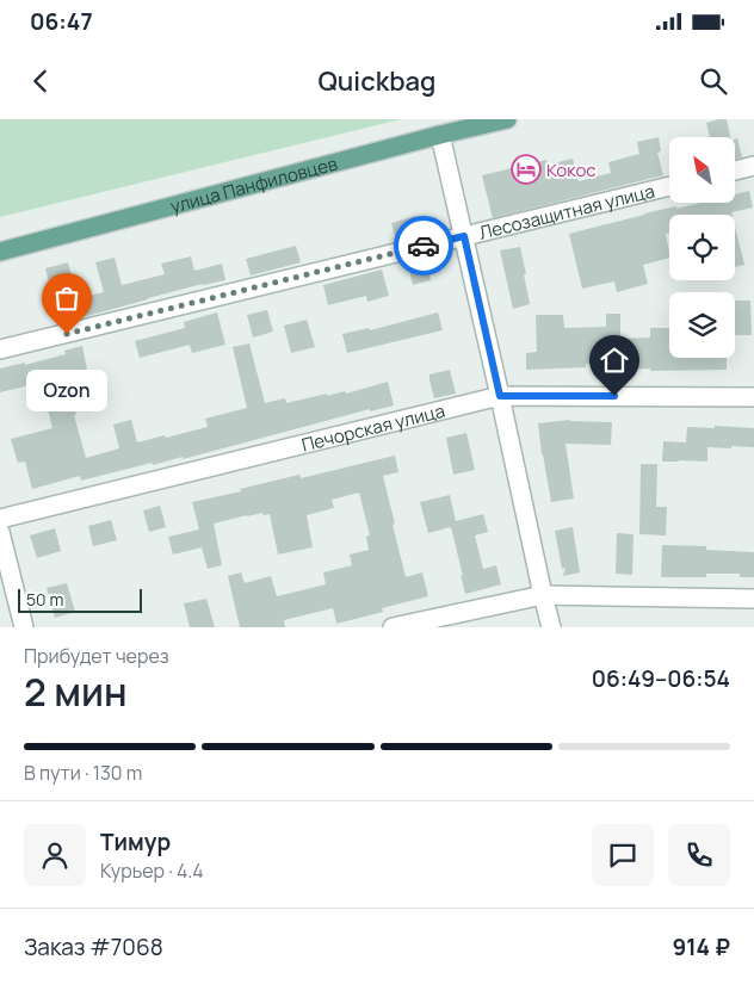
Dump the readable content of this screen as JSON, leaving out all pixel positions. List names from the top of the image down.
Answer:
{
  "streets": {
    "main road": ["улица Панфиловцев"],
    "street": ["Лесозащитная улица", "Печорская улица"]
  },
  "places": {
    "hotel": ["Кокос"],
    "other": ["Ozon"]
  },
  "scale_bar": "50 m",
  "north": "top left",
  "page": {
    "status": "06:47",
    "header": "Quickbag",
    "bubble": "Ozon",
    "scale": "50 m",
    "heading": ["2 мин", "Прибудет через", "06:49–06:54"],
    "panel": [
      "Тимур",
      "Курьер · 4.4",
      "Заказ #7068",
      "914 ₽"
    ],
    "bar": "В пути · 130 m"
  }
}
